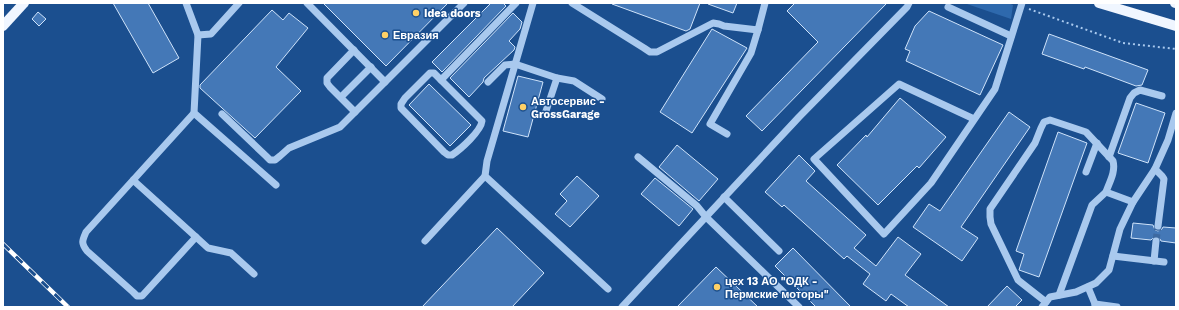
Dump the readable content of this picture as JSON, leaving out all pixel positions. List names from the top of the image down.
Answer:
{
  "places": [
    "Idea doors",
    "Евразия",
    "Автосервис - GrossGarage",
    "цех 13 АО \"ОДК - Пермские моторы\""
  ]
}
